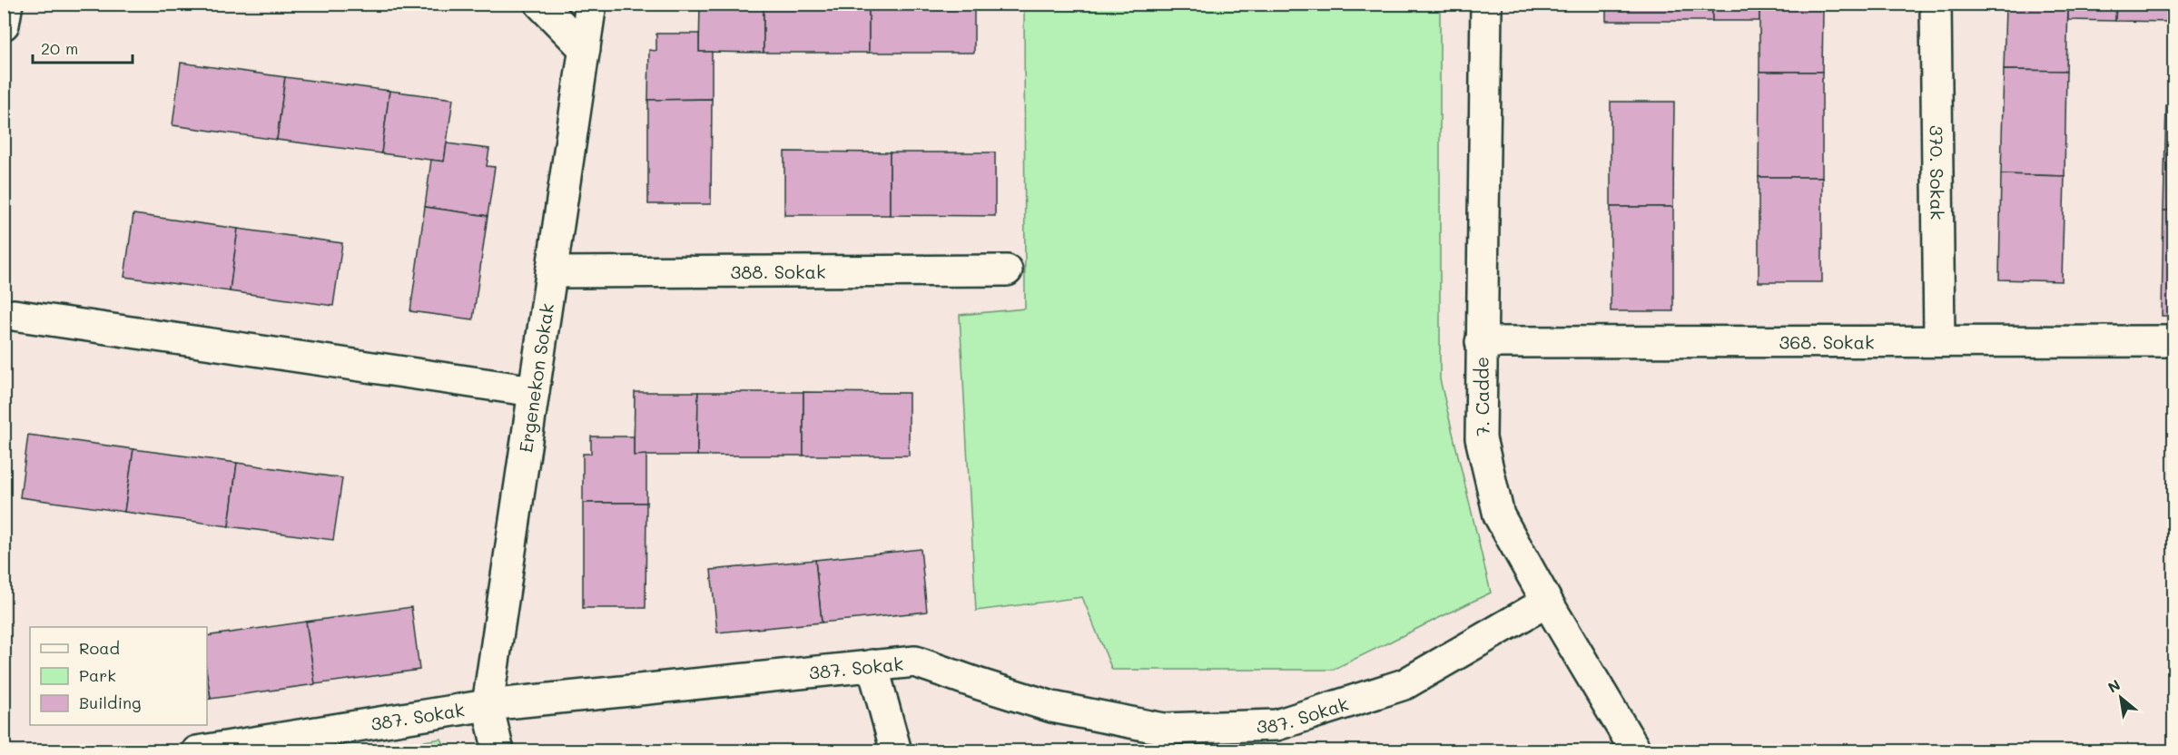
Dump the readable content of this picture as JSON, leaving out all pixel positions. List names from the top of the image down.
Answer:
{
  "streets": {
    "street": [
      "370. Sokak",
      "388. Sokak",
      "368. Sokak",
      "Ergenekon Sokak",
      "7. Cadde",
      "387. Sokak"
    ]
  },
  "crossings": [
    ["370. Sokak", "368. Sokak"],
    ["388. Sokak", "Ergenekon Sokak"],
    ["368. Sokak", "7. Cadde"],
    ["Ergenekon Sokak", "387. Sokak"],
    ["7. Cadde", "387. Sokak"]
  ],
  "legend": ["Road", "Park", "Building"],
  "scale_bar": "20 m",
  "north": "top left"
}
